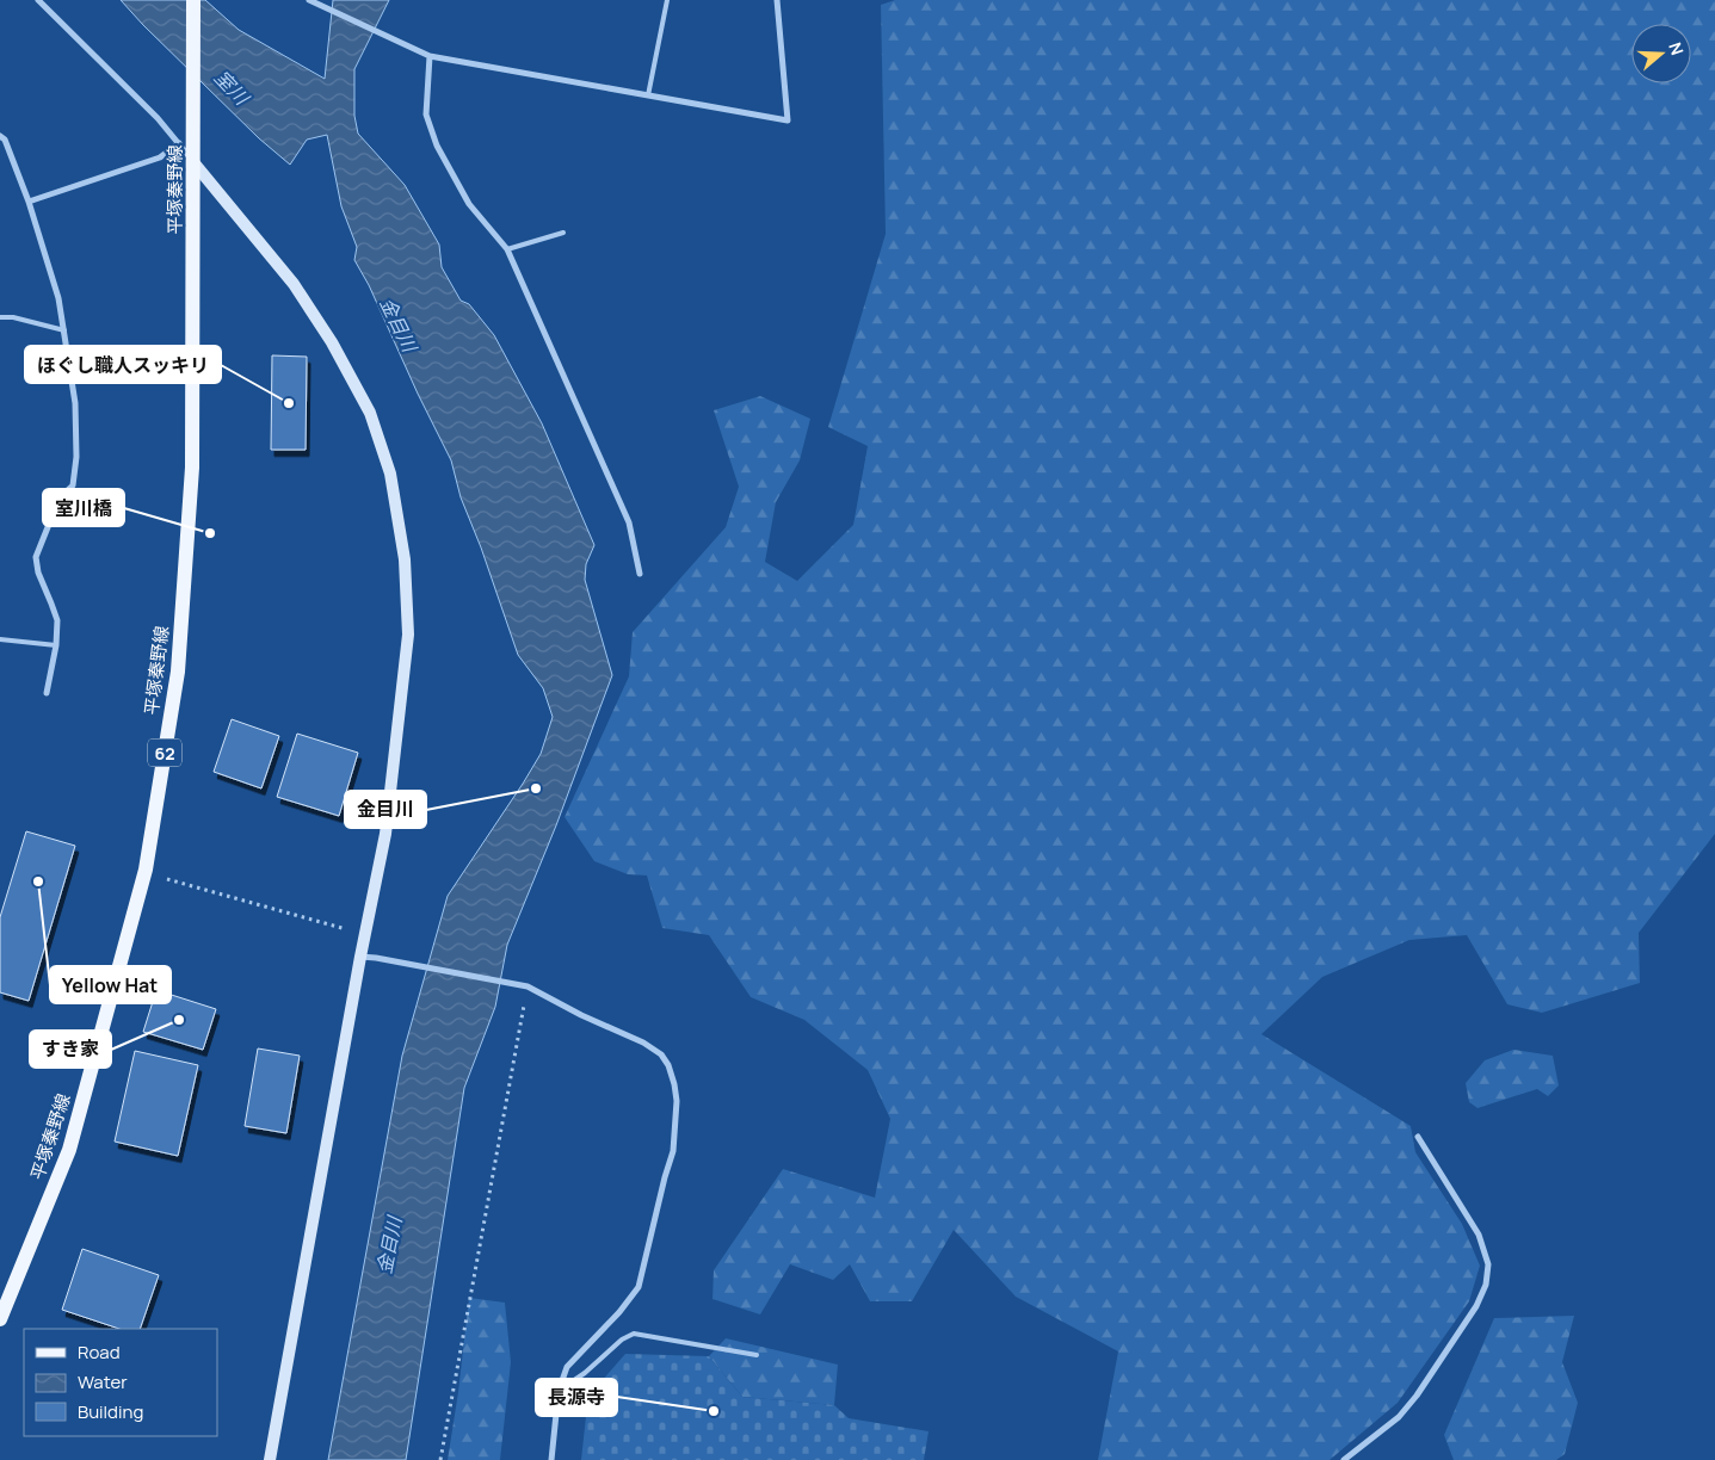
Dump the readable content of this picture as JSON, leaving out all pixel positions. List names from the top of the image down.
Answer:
{
  "streets": {
    "main road": ["平塚秦野線", "62"]
  },
  "water": ["室川", "金目川"],
  "places": [
    "ほぐし職人スッキリ",
    "室川橋",
    "金目川",
    "Yellow Hat",
    "すき家",
    "長源寺"
  ],
  "legend": ["Road", "Water", "Building"],
  "north": "right"
}
